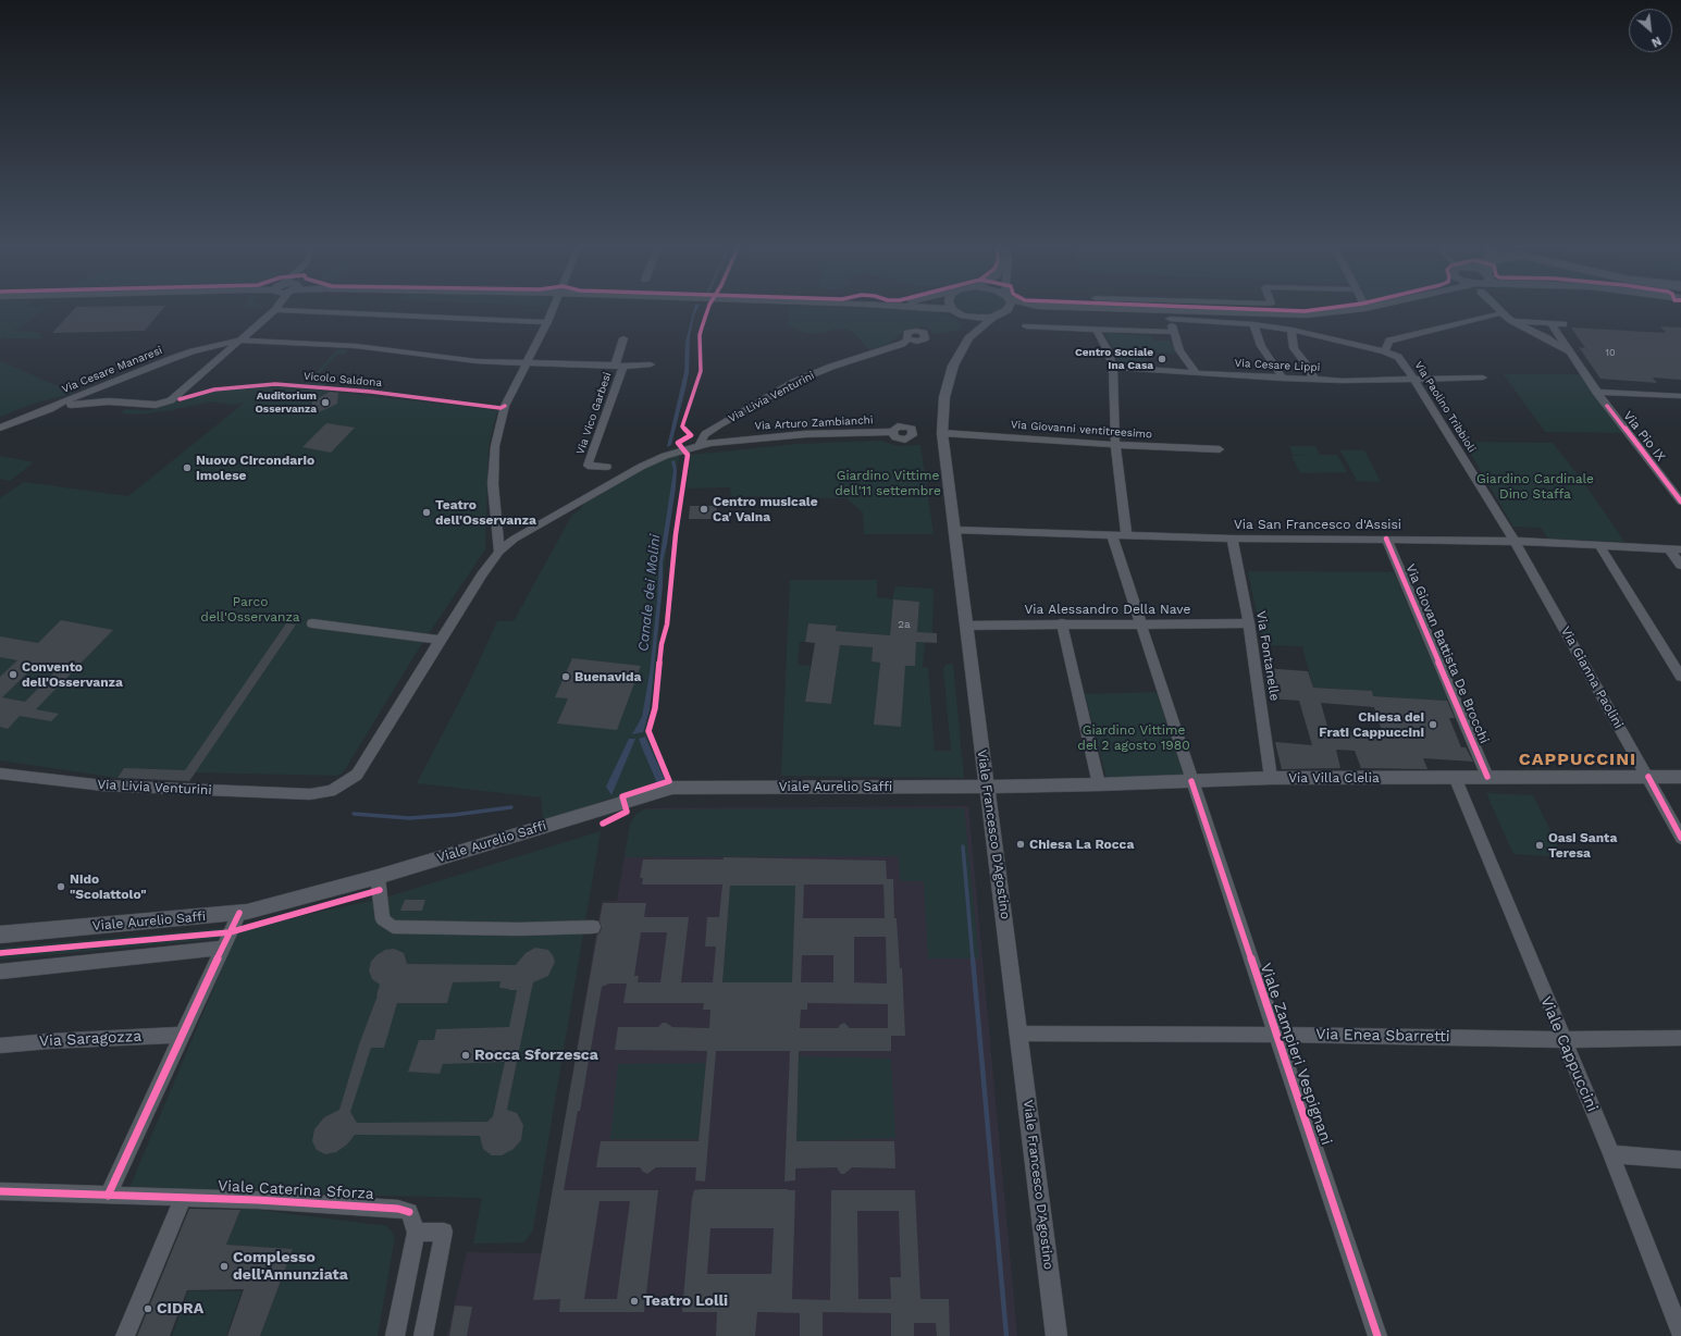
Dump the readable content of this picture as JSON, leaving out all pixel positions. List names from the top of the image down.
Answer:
{
  "streets": {
    "street": [
      "Via Cesare Lippi",
      "Via Cesare Manaresi",
      "Via Livia Venturini",
      "Via Paolino Tribbioli",
      "Via Vico Garbesi",
      "Via Arturo Zambianchi",
      "Via Giovanni ventitreesimo",
      "Via Pio IX",
      "Via San Francesco d'Assisi",
      "Via Alessandro Della Nave",
      "Via Giovan Battista De Brocchi",
      "Via Fontanelle",
      "Via Gianna Paolini",
      "Via Villa Clelia",
      "Viale Aurelio Saffi",
      "Viale Francesco D'Agostino",
      "Via Enea Sbarretti",
      "Via Saragozza",
      "Viale Zampieri Vespignani",
      "Viale Cappuccini",
      "Viale Caterina Sforza"
    ],
    "cycle path": ["Vicolo Saldona"]
  },
  "crossings": [
    ["Via Cesare Lippi", "Via Paolino Tribbioli"],
    ["Via Cesare Manaresi", "Via Vico Garbesi"],
    ["Via Livia Venturini", "Via Arturo Zambianchi"],
    ["Via Paolino Tribbioli", "Via San Francesco d'Assisi"],
    ["Via Paolino Tribbioli", "Via Gianna Paolini"],
    ["Via Giovanni ventitreesimo", "Viale Francesco D'Agostino"],
    ["Via San Francesco d'Assisi", "Via Giovan Battista De Brocchi"],
    ["Via San Francesco d'Assisi", "Via Fontanelle"],
    ["Via San Francesco d'Assisi", "Via Gianna Paolini"],
    ["Via San Francesco d'Assisi", "Viale Francesco D'Agostino"],
    ["Via San Francesco d'Assisi", "Viale Zampieri Vespignani"],
    ["Via Alessandro Della Nave", "Via Fontanelle"],
    ["Via Alessandro Della Nave", "Viale Francesco D'Agostino"],
    ["Via Alessandro Della Nave", "Viale Zampieri Vespignani"],
    ["Via Giovan Battista De Brocchi", "Via Villa Clelia"],
    ["Via Fontanelle", "Via Villa Clelia"],
    ["Via Gianna Paolini", "Via Villa Clelia"],
    ["Via Villa Clelia", "Viale Aurelio Saffi"],
    ["Via Villa Clelia", "Viale Francesco D'Agostino"],
    ["Via Villa Clelia", "Viale Zampieri Vespignani"],
    ["Via Villa Clelia", "Viale Cappuccini"],
    ["Viale Aurelio Saffi", "Viale Francesco D'Agostino"],
    ["Viale Francesco D'Agostino", "Via Enea Sbarretti"],
    ["Via Enea Sbarretti", "Viale Zampieri Vespignani"],
    ["Via Enea Sbarretti", "Viale Cappuccini"]
  ],
  "districts": ["CAPPUCCINI"],
  "water": ["Canale dei Molini"],
  "parks": [
    "Giardino Vittime dell'11 settembre",
    "Giardino Cardinale Dino Staffa",
    "Parco dell'Osservanza",
    "Giardino Vittime del 2 agosto 1980"
  ],
  "places": [
    "Centro Sociale Ina Casa",
    "Auditorium Osservanza",
    "Nuovo Circondario Imolese",
    "Centro musicale Ca' Vaina",
    "Teatro dell'Osservanza",
    "Convento dell'Osservanza",
    "Buenavida",
    "Chiesa dei Frati Cappuccini",
    "Chiesa La Rocca",
    "Oasi Santa Teresa",
    "Nido \"Scoiattolo\"",
    "Rocca Sforzesca",
    "Complesso dell'Annunziata",
    "Teatro Lolli",
    "CIDRA"
  ],
  "house_numbers": ["10", "2a"],
  "north": "bottom right"
}
